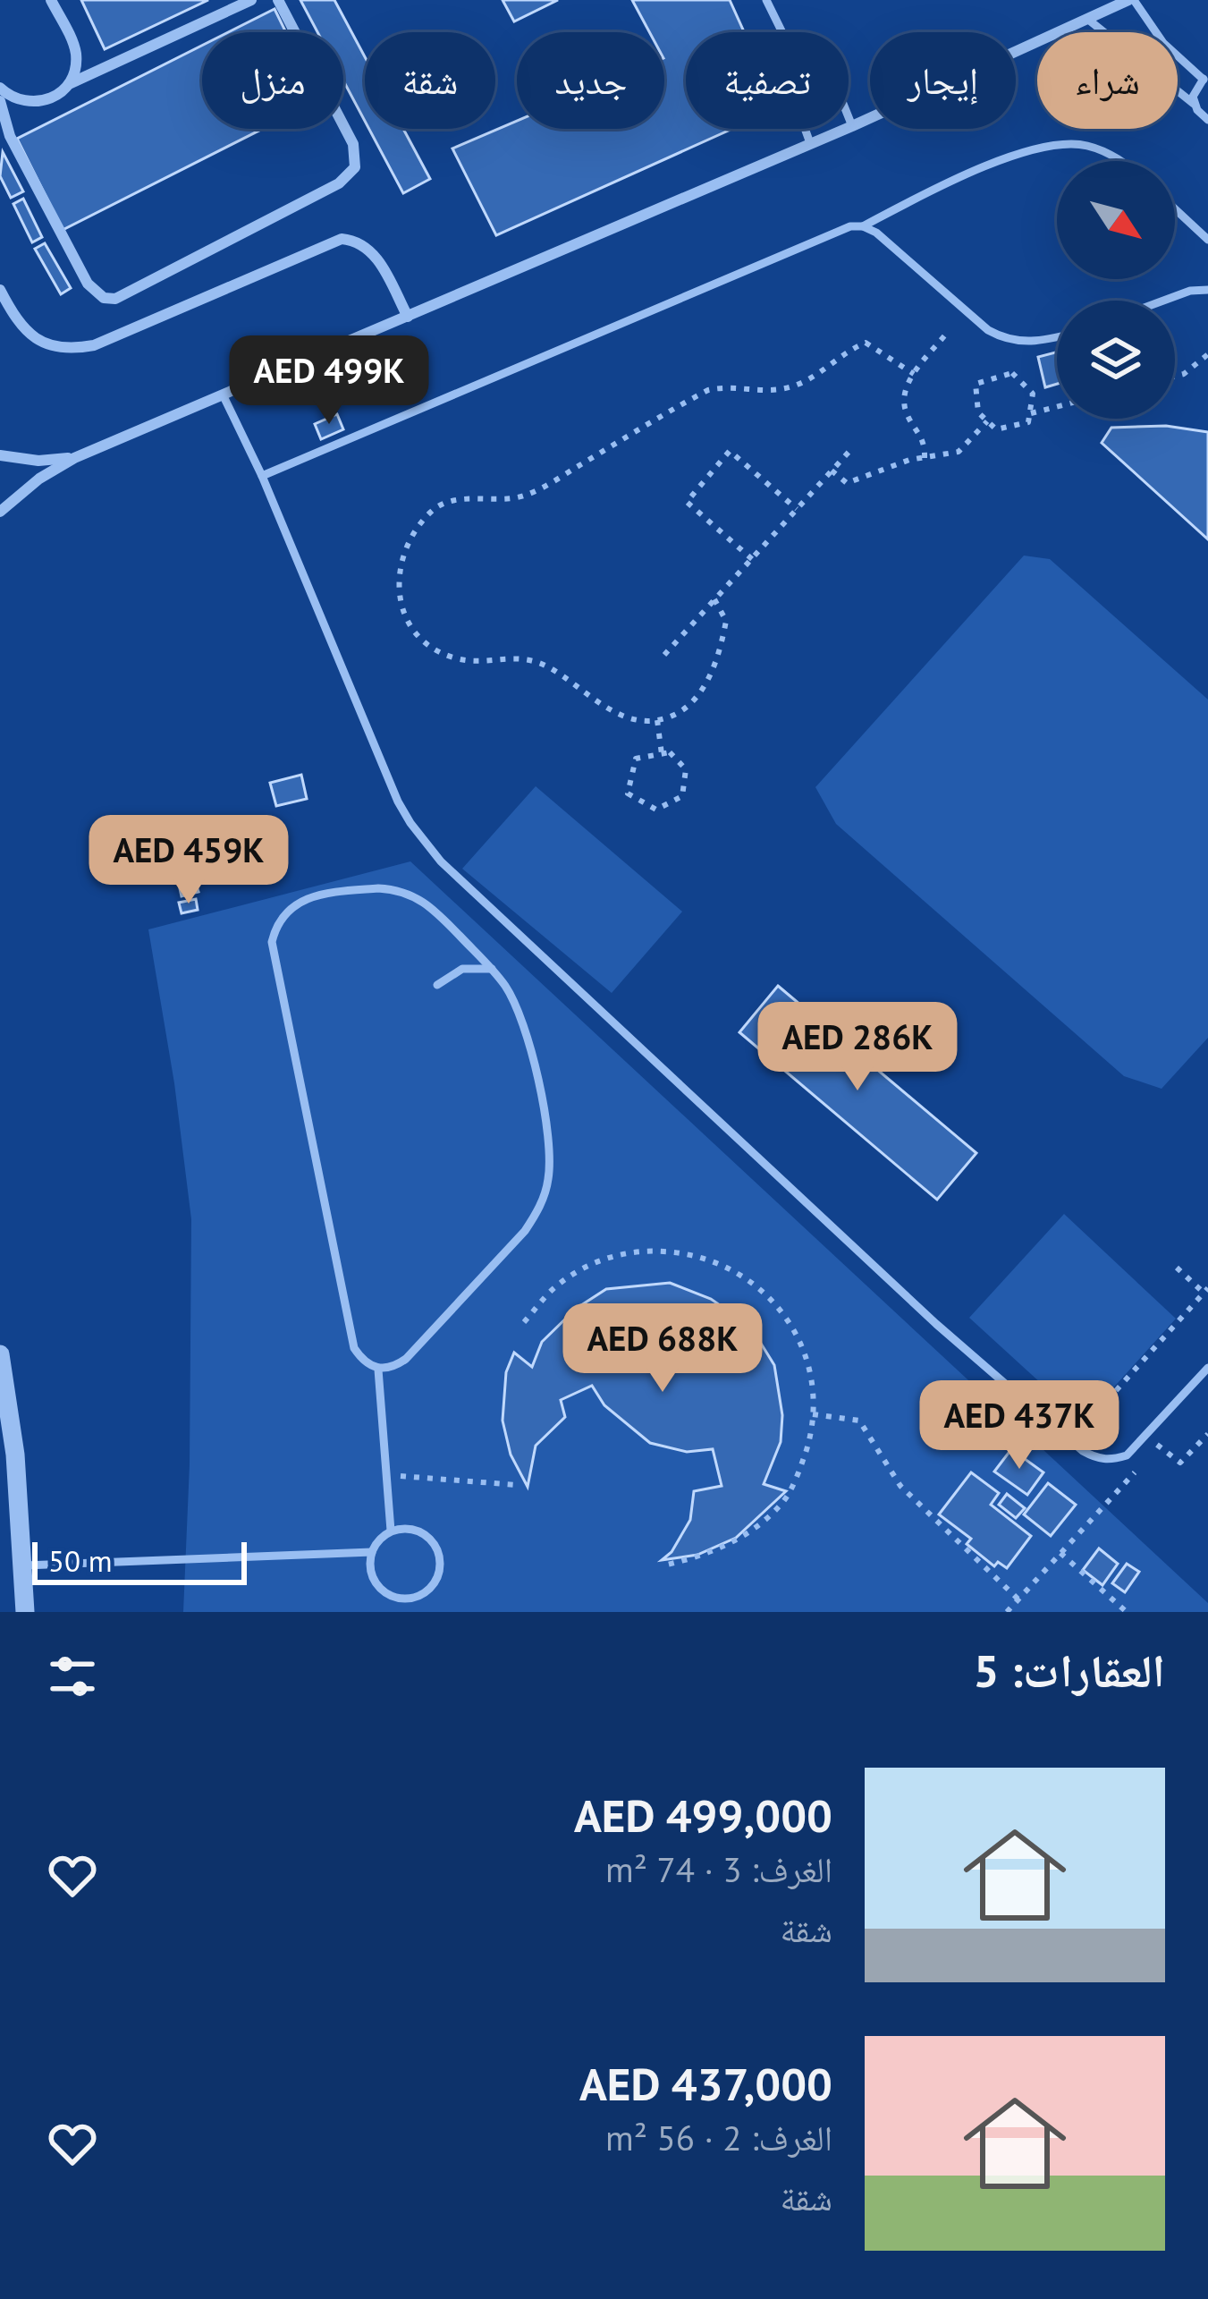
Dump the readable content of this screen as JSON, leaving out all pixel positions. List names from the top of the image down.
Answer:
{
  "scale_bar": "50 m",
  "north": "bottom right",
  "page": {
    "chip": [
      "شراء",
      "إيجار",
      "تصفية",
      "جديد",
      "شقة",
      "منزل"
    ],
    "price": [
      "AED 499K",
      "AED 459K",
      "AED 286K",
      "AED 688K",
      "AED 437K"
    ],
    "scale": "50 m",
    "heading": "العقارات: 5",
    "list": [
      {
        "name": "AED 499,000",
        "note": "الغرف: 3 · 74 m² · شقة"
      },
      {
        "name": "AED 437,000",
        "note": "الغرف: 2 · 56 m² · شقة"
      }
    ]
  }
}
